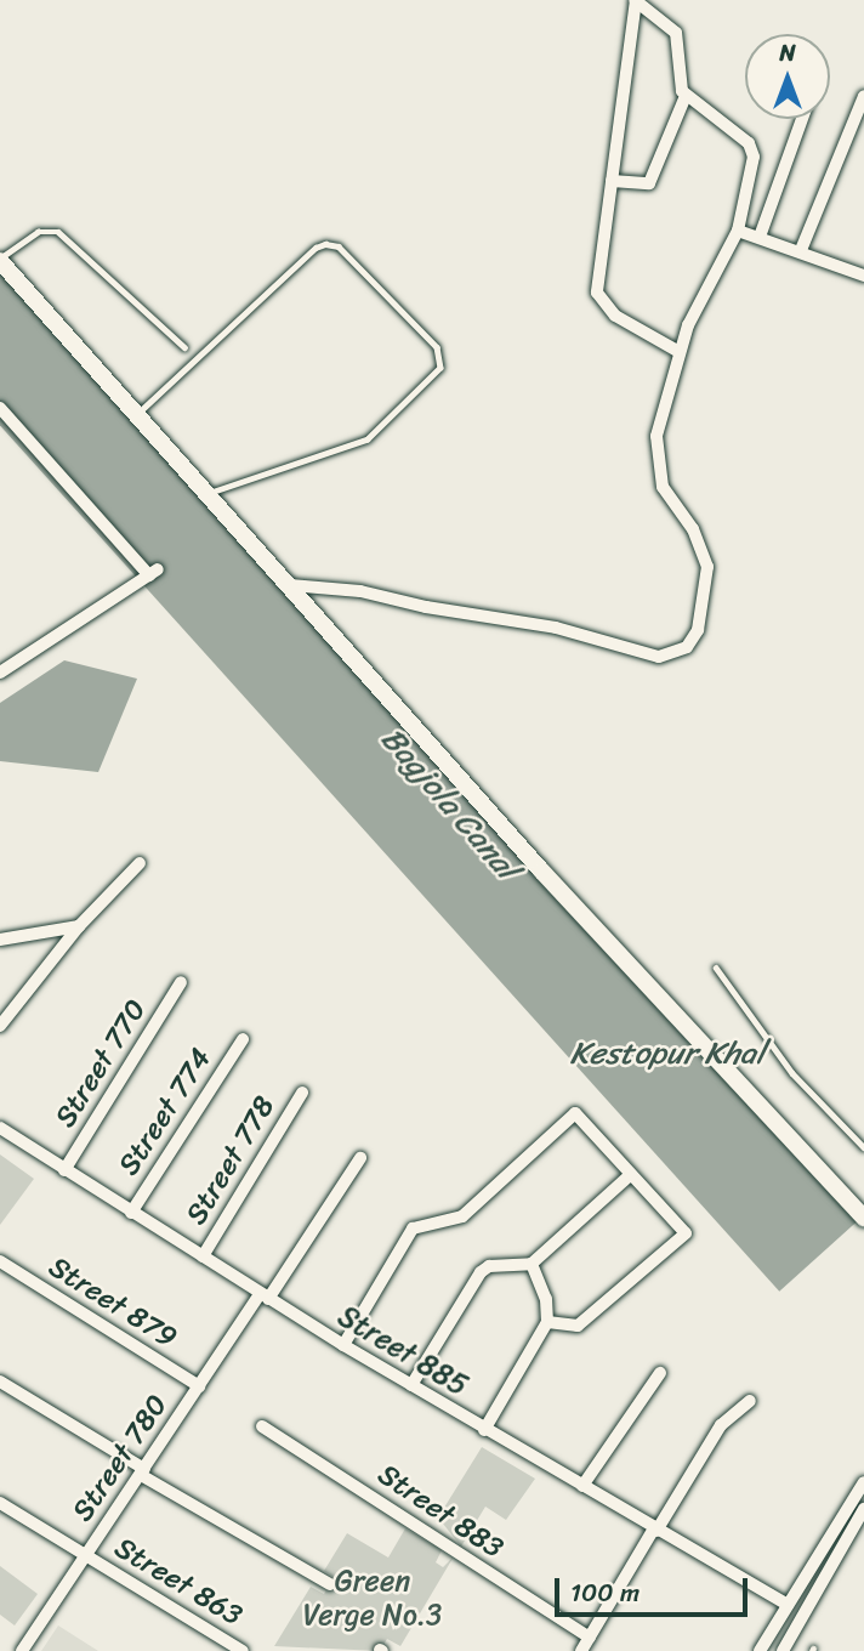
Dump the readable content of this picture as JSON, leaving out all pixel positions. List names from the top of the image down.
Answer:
{
  "streets": {
    "street": [
      "Street 770",
      "Street 774",
      "Street 778",
      "Street 879",
      "Street 885",
      "Street 780",
      "Street 883",
      "Street 863"
    ]
  },
  "crossings": [
    ["Street 770", "Street 885"],
    ["Street 774", "Street 885"],
    ["Street 778", "Street 885"],
    ["Street 879", "Street 780"],
    ["Street 885", "Street 780"],
    ["Street 780", "Street 863"]
  ],
  "water": ["Bagjola Canal", "Kestopur Khal"],
  "parks": ["Green Verge No.3"],
  "scale_bar": "100 m",
  "north": "top"
}
